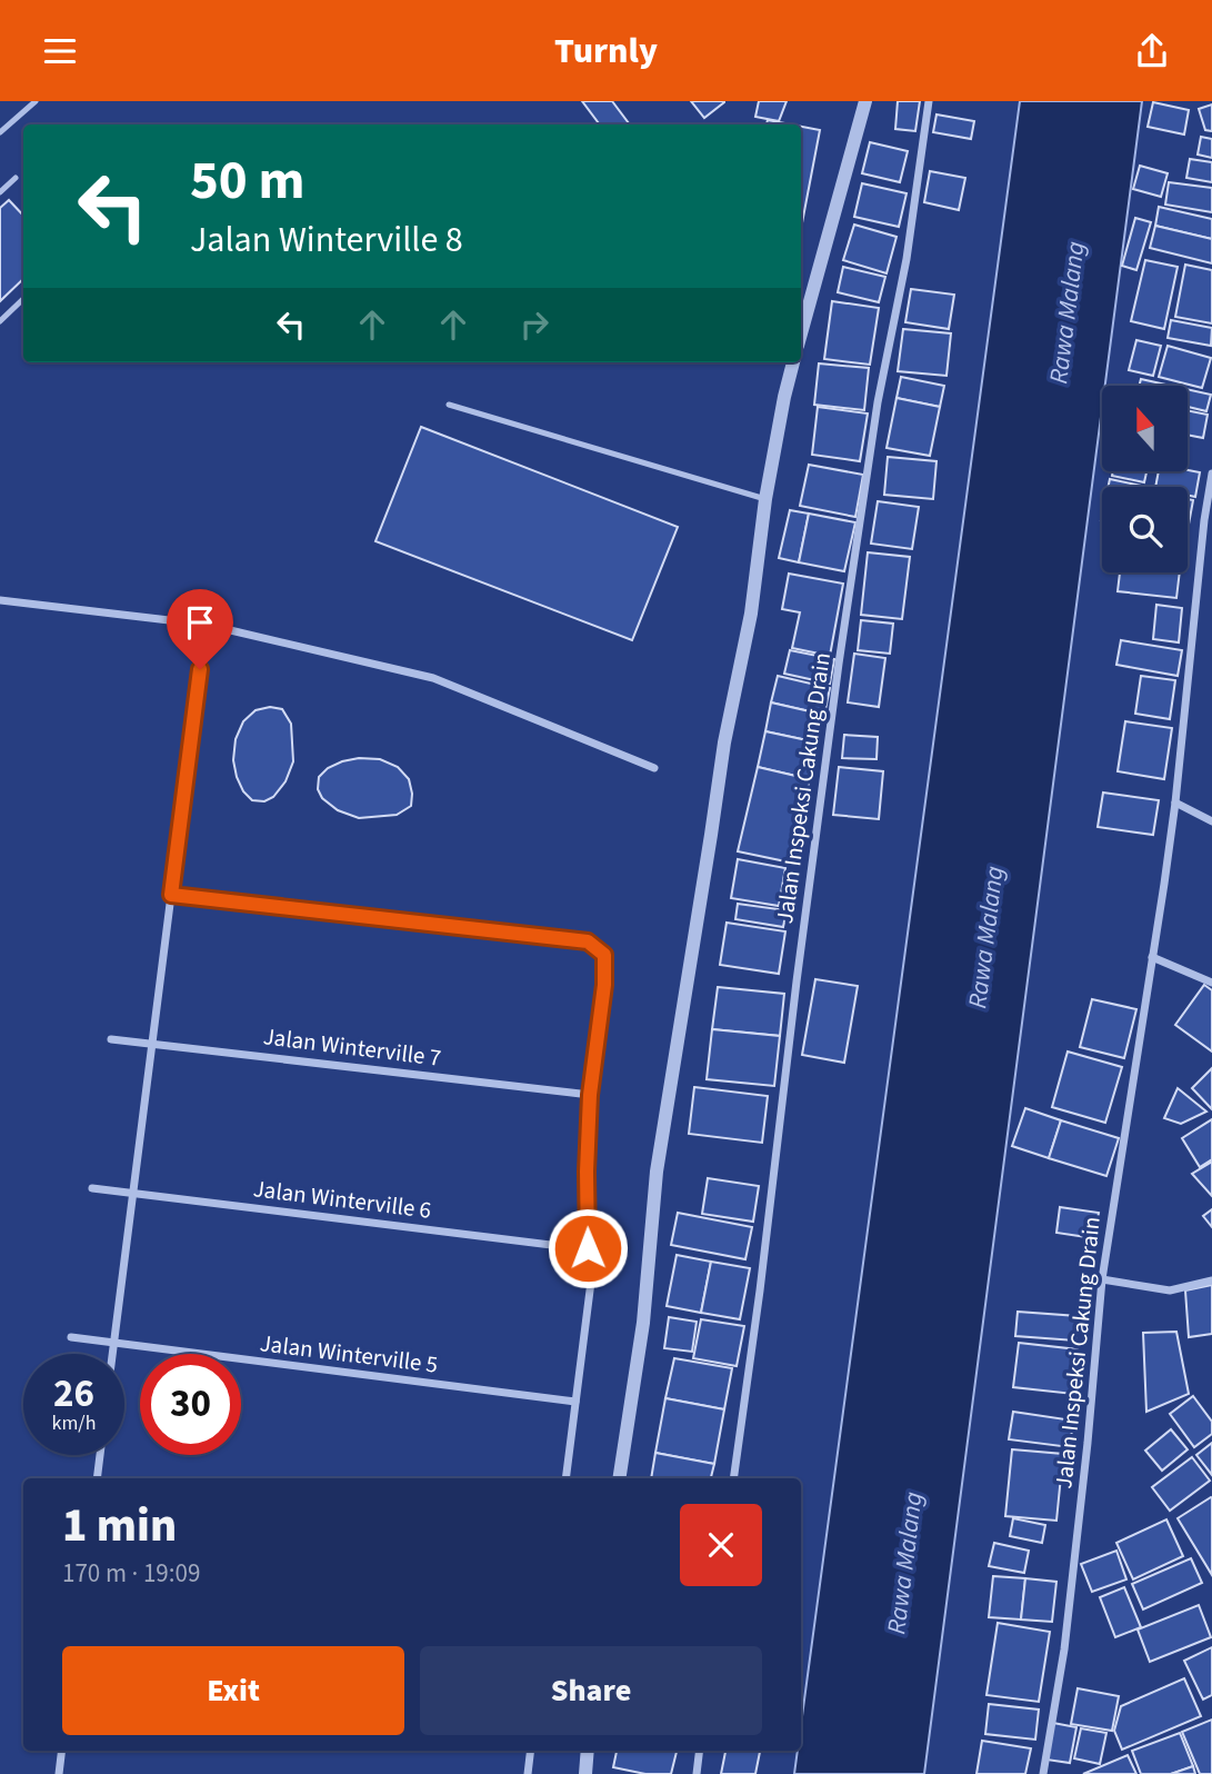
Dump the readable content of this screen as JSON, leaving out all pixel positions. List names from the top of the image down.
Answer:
{
  "streets": {
    "street": [
      "Jalan Inspeksi Cakung Drain",
      "Jalan Winterville 7",
      "Jalan Winterville 6",
      "Jalan Winterville 5"
    ]
  },
  "water": ["Rawa Malang"],
  "north": "top",
  "page": {
    "header": "Turnly",
    "turn": ["50 m", "Jalan Winterville 8"],
    "speed": "26 km/h",
    "limit": "30",
    "heading": ["1 min", "170 m · 19:09"],
    "buttons": ["Exit", "Share"]
  }
}
